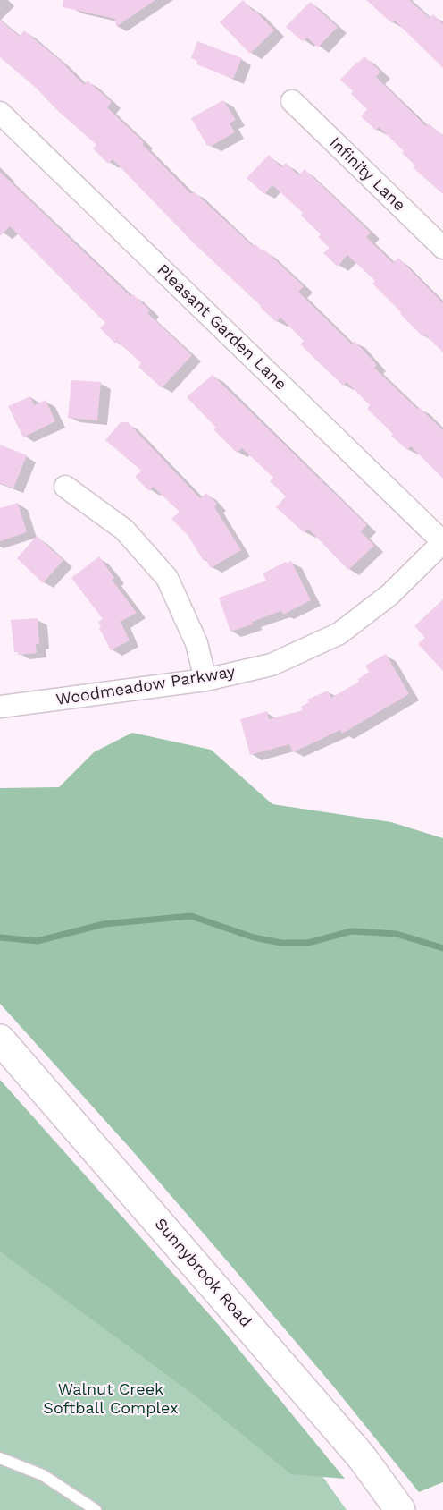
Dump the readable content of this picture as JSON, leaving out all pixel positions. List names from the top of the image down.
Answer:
{
  "streets": {
    "main road": ["Sunnybrook Road"],
    "street": ["Infinity Lane", "Pleasant Garden Lane", "Woodmeadow Parkway"]
  },
  "crossings": [
    ["Pleasant Garden Lane", "Woodmeadow Parkway"]
  ],
  "parks": ["Walnut Creek Softball Complex"]
}
